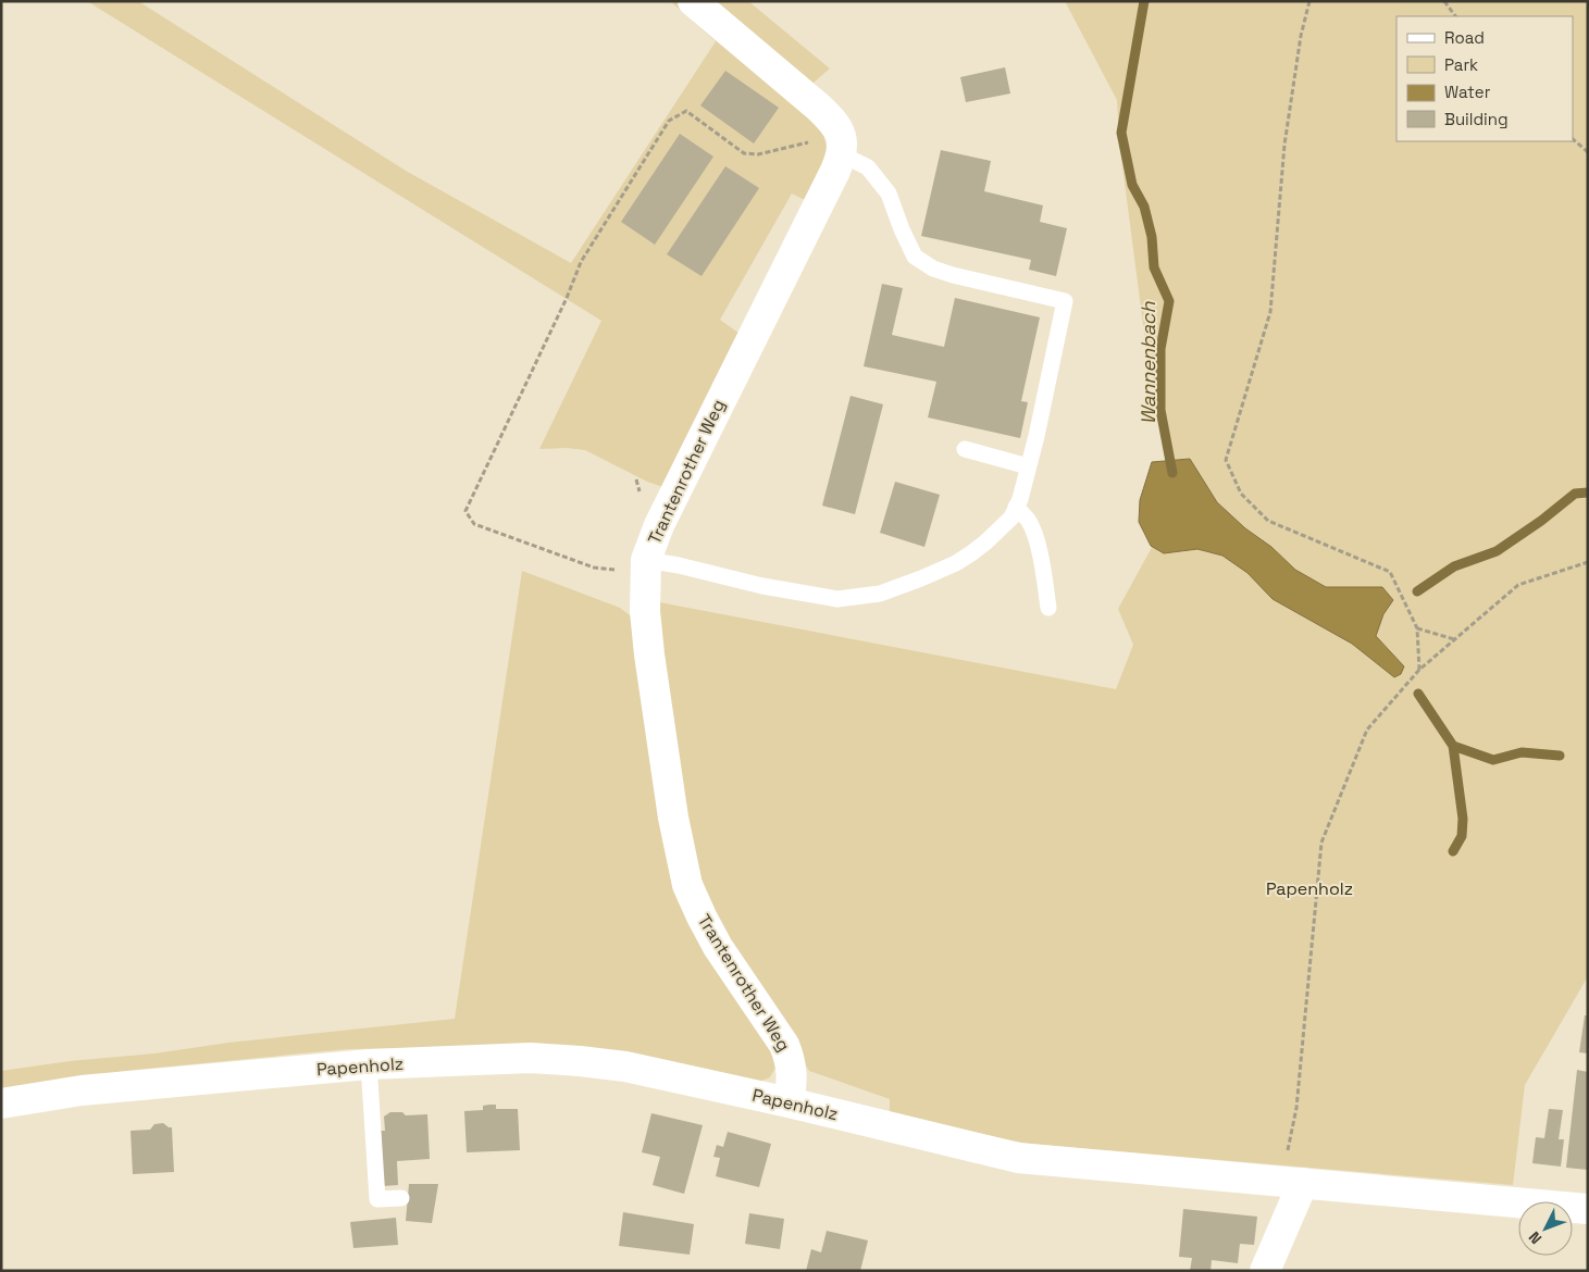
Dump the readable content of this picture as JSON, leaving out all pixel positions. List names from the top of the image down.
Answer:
{
  "streets": {
    "street": ["Trantenrother Weg", "Papenholz"]
  },
  "crossings": [
    ["Trantenrother Weg", "Papenholz"]
  ],
  "water": ["Wannenbach"],
  "parks": ["Papenholz"],
  "legend": [
    "Road",
    "Park",
    "Water",
    "Building"
  ],
  "north": "bottom left"
}
